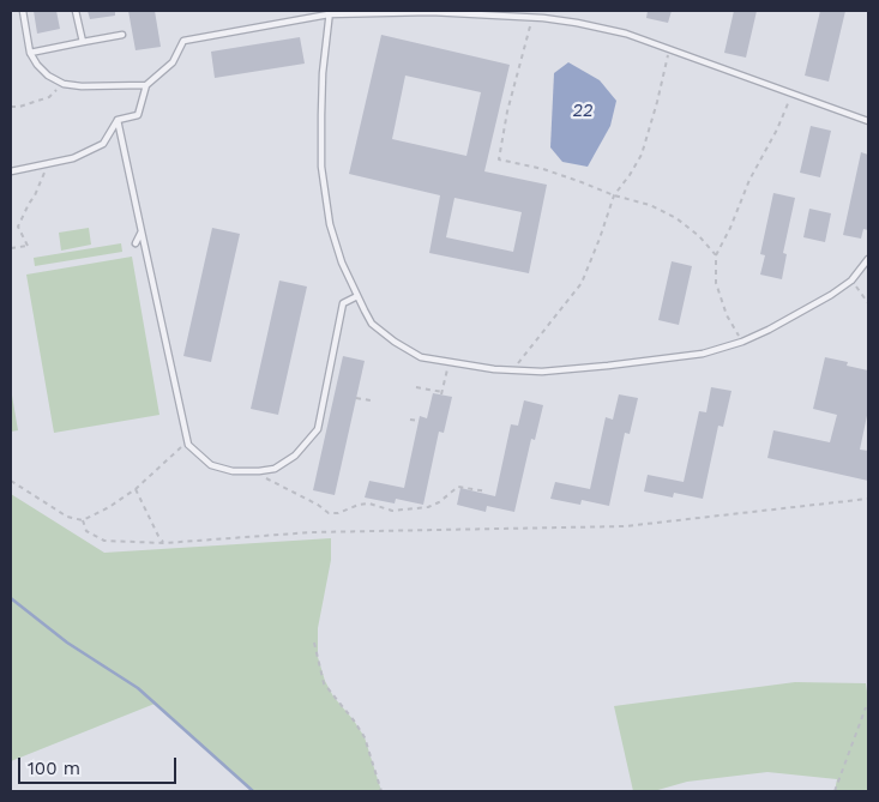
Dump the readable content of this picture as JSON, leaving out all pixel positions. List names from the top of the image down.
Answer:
{
  "water": ["22"],
  "scale_bar": "100 m"
}
